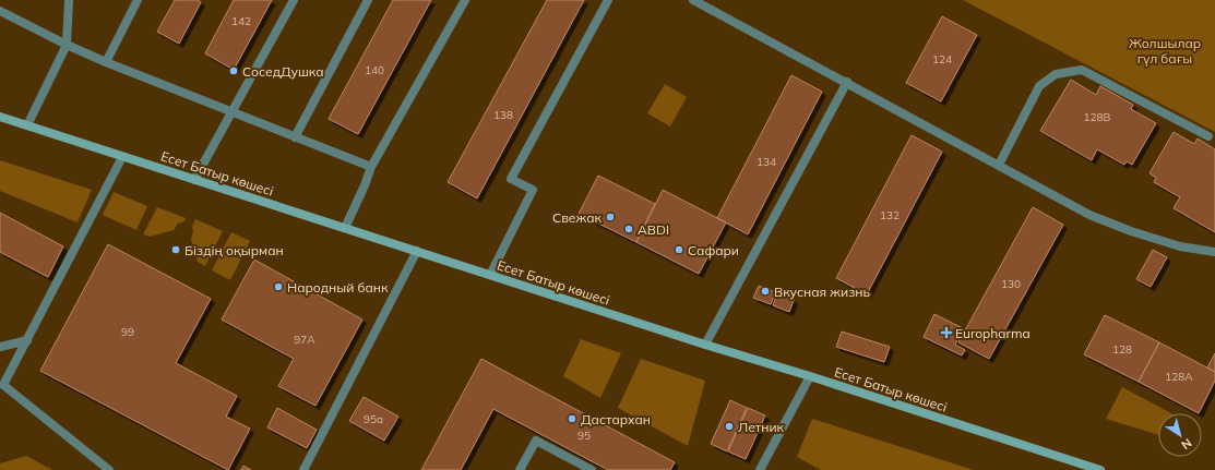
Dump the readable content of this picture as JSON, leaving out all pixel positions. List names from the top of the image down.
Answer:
{
  "streets": {
    "street": ["Есет Батыр көшесі"]
  },
  "parks": ["Жолшылар гүл бағы"],
  "places": {
    "other": [
      "СоседДушка",
      "Свежак",
      "ABDI",
      "Біздің оқырман",
      "Сафари",
      "Народный банк",
      "Вкусная жизнь",
      "Дастархан",
      "Летник"
    ],
    "health": ["Europharma"]
  },
  "house_numbers": [
    "142",
    "124",
    "140",
    "138",
    "128B",
    "134",
    "132",
    "130",
    "99",
    "97А",
    "128",
    "128А",
    "95а",
    "95"
  ],
  "north": "bottom right"
}
